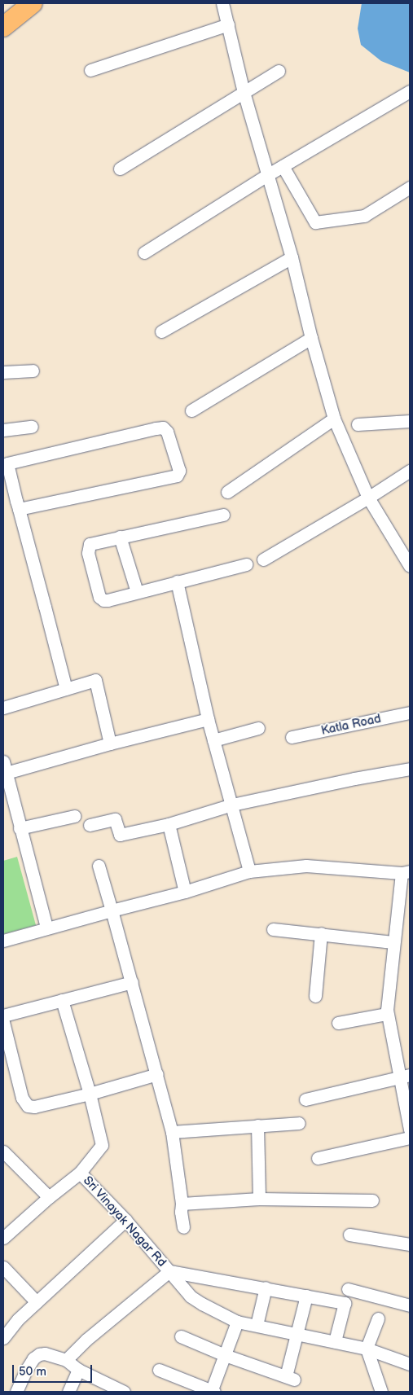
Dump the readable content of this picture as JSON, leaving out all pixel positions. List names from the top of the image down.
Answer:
{
  "streets": {
    "street": ["Katla Road", "Sri Vinayak Nagar Rd"]
  },
  "scale_bar": "50 m"
}
